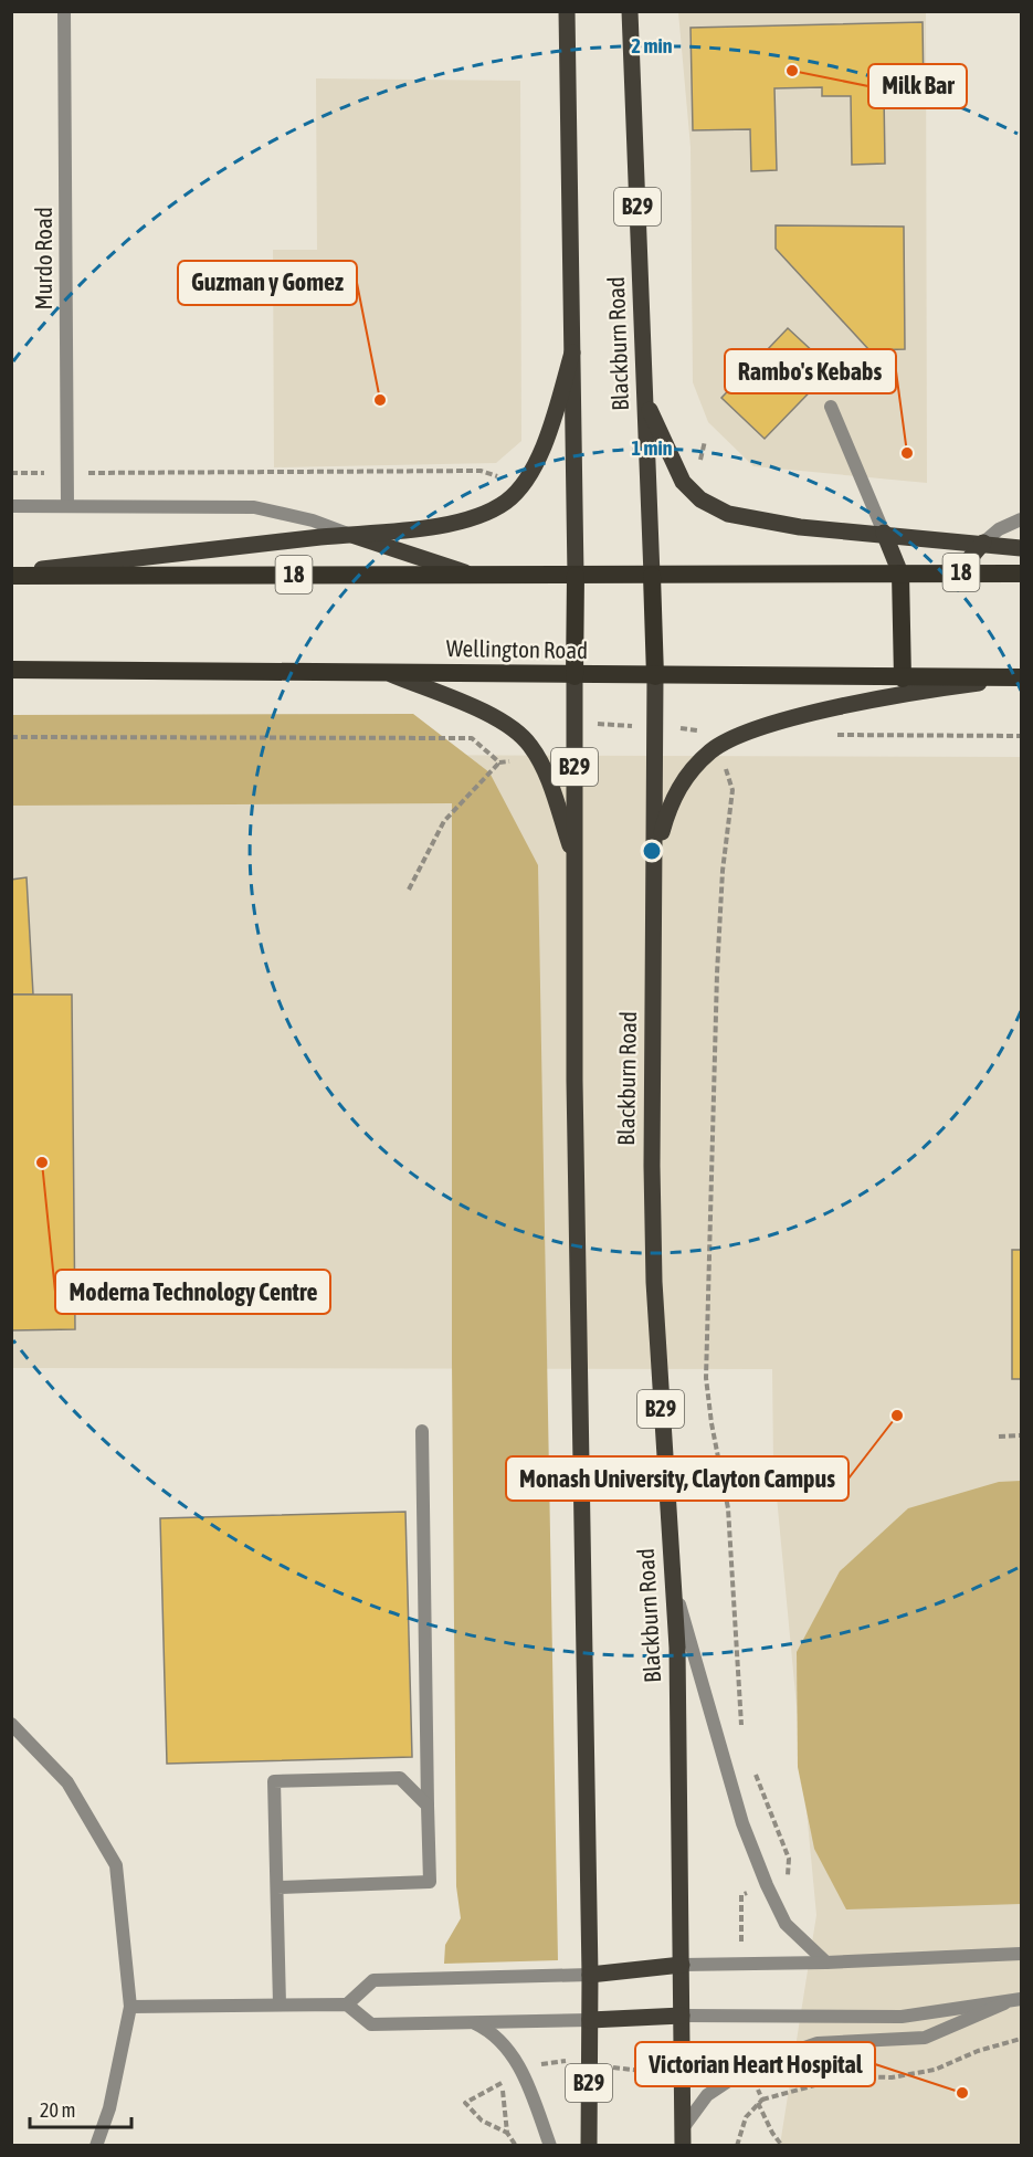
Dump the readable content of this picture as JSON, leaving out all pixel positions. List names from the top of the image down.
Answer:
{
  "streets": {
    "highway": [
      "B29",
      "Blackburn Road",
      "18",
      "Wellington Road"
    ],
    "street": ["Murdo Road"]
  },
  "crossings": [
    ["Blackburn Road", "18"],
    ["Blackburn Road", "Wellington Road"]
  ],
  "places": [
    "Milk Bar",
    "Guzman y Gomez",
    "Rambo's Kebabs",
    "Moderna Technology Centre",
    "Monash University, Clayton Campus",
    "Victorian Heart Hospital"
  ],
  "scale_bar": "20 m",
  "rings": ["2 min", "1 min"]
}
